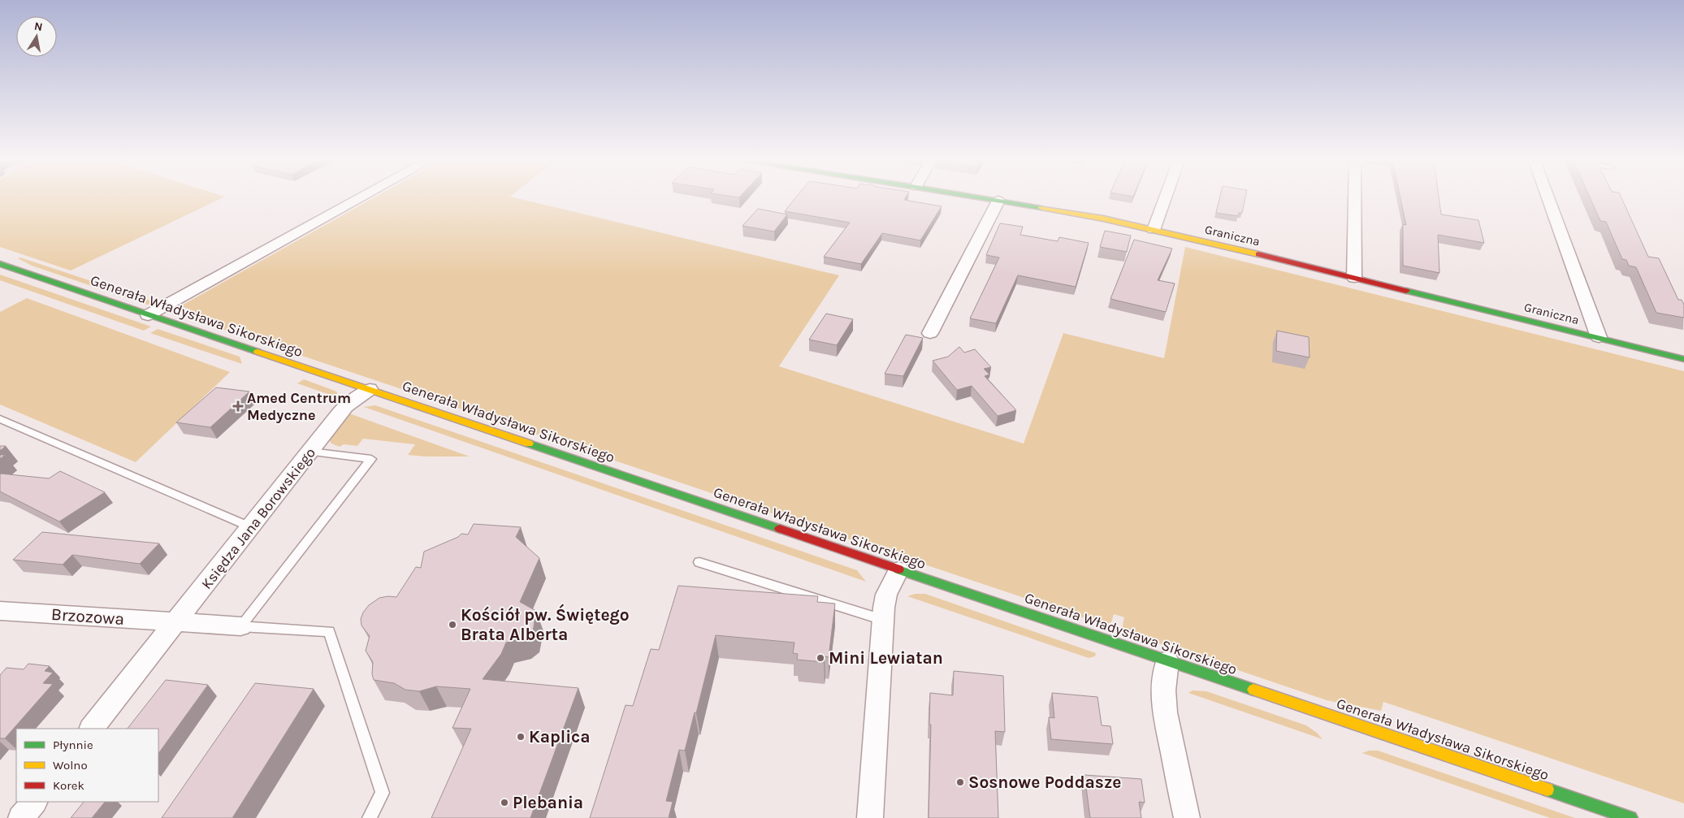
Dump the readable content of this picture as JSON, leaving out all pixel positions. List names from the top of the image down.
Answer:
{
  "streets": {
    "street": [
      "Graniczna",
      "Generała Władysława Sikorskiego",
      "Księdza Jana Borowskiego",
      "Brzozowa"
    ]
  },
  "crossings": [
    ["Generała Władysława Sikorskiego", "Księdza Jana Borowskiego"],
    ["Księdza Jana Borowskiego", "Brzozowa"]
  ],
  "places": {
    "health": ["Amed Centrum Medyczne"],
    "other": [
      "Kościół pw. Świętego Brata Alberta",
      "Mini Lewiatan",
      "Kaplica",
      "Sosnowe Poddasze",
      "Plebania"
    ]
  },
  "legend": ["Płynnie", "Wolno", "Korek"],
  "north": "top"
}
